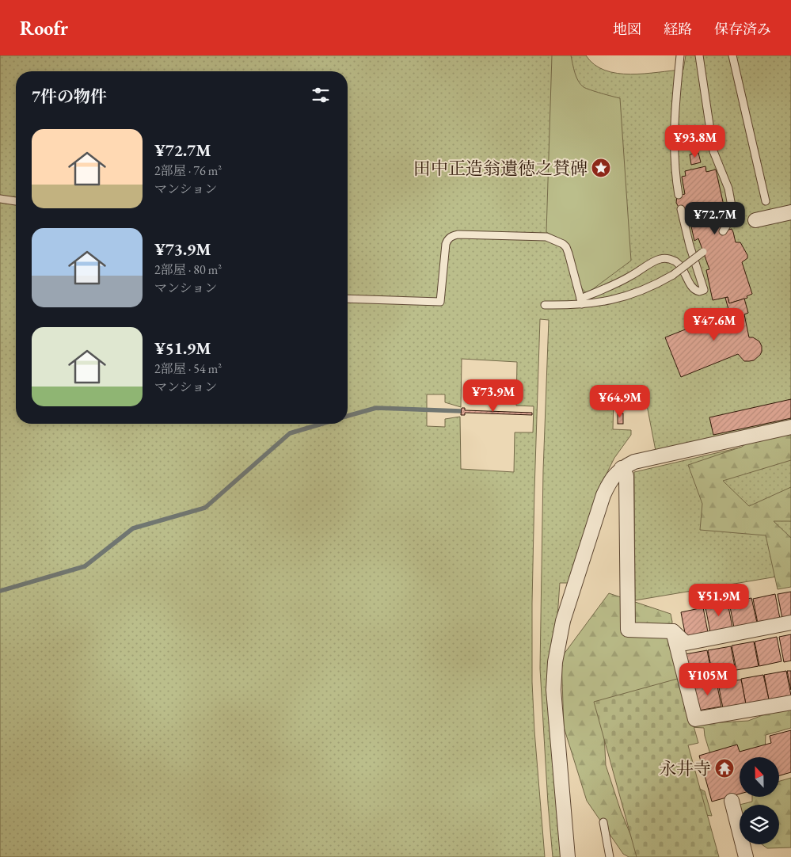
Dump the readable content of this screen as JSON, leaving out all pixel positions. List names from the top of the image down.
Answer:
{
  "places": {
    "place": ["田中正造翁遺徳之賛碑"],
    "temple": ["永井寺"]
  },
  "north": "top",
  "page": {
    "header": "Roofr",
    "nav": ["地図", "経路", "保存済み"],
    "heading": "7件の物件",
    "list": [
      {
        "name": "¥72.7M",
        "note": "2部屋 · 76 m² · マンション"
      },
      {
        "name": "¥73.9M",
        "note": "2部屋 · 80 m² · マンション"
      },
      {
        "name": "¥51.9M",
        "note": "2部屋 · 54 m² · マンション"
      }
    ],
    "price": [
      "¥93.8M",
      "¥72.7M",
      "¥47.6M",
      "¥73.9M",
      "¥64.9M",
      "¥51.9M",
      "¥105M"
    ]
  }
}
